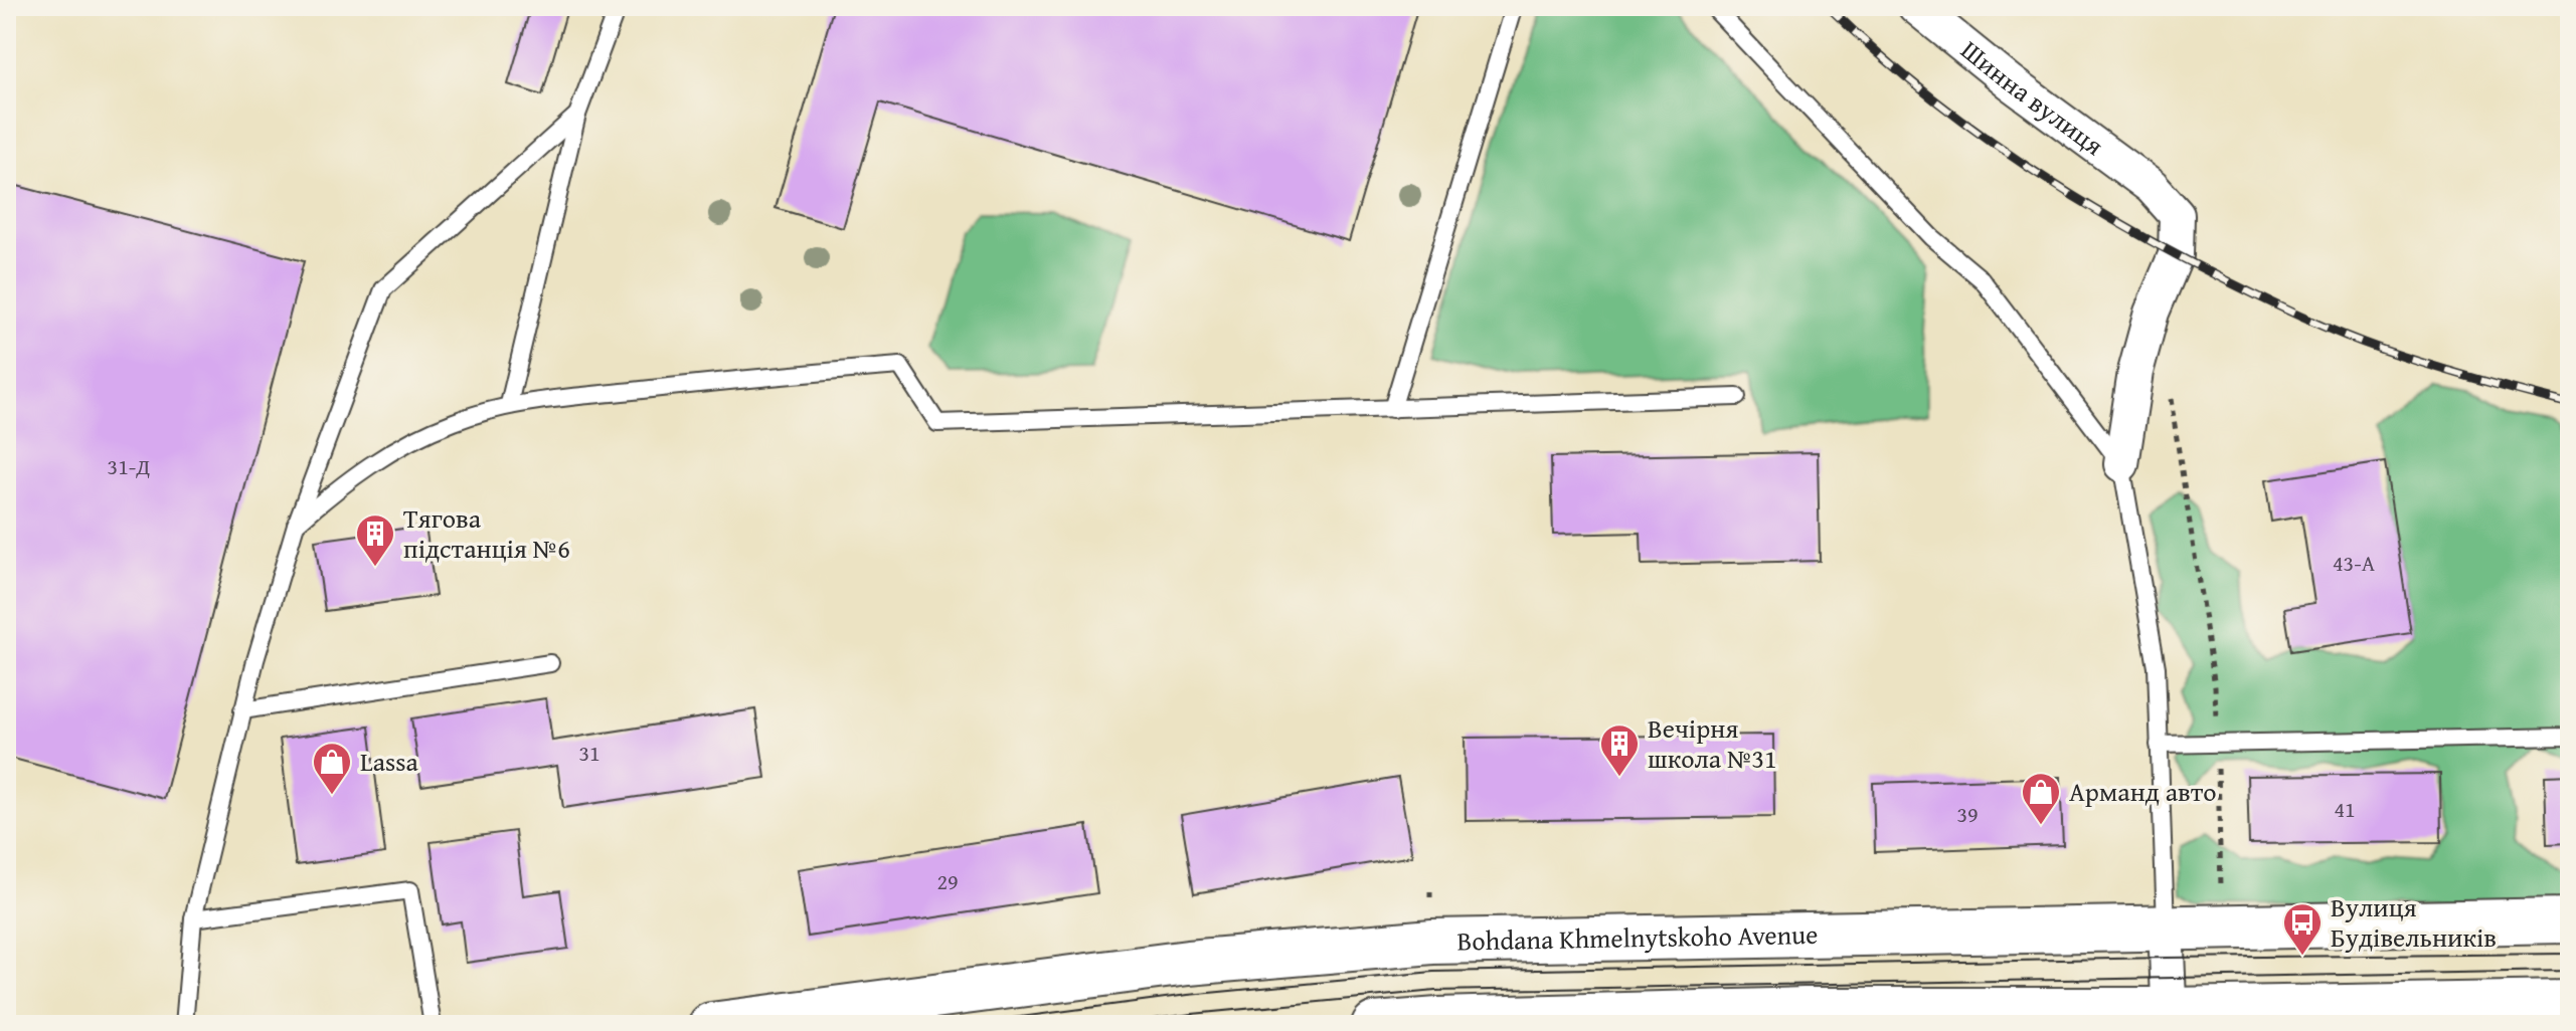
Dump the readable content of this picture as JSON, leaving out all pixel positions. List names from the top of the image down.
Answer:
{
  "streets": {
    "main road": ["Bohdana Khmelnytskoho Avenue"],
    "street": ["Шинна вулиця"]
  },
  "places": {
    "building": ["Тягова пiдстанцiя №6", "Вечірня школа №31"],
    "shop": ["Lassa", "Арманд авто"],
    "bus stop": ["Вулиця Будівельників"]
  },
  "house_numbers": [
    "31-Д",
    "43-А",
    "31",
    "41",
    "39",
    "29"
  ]
}
